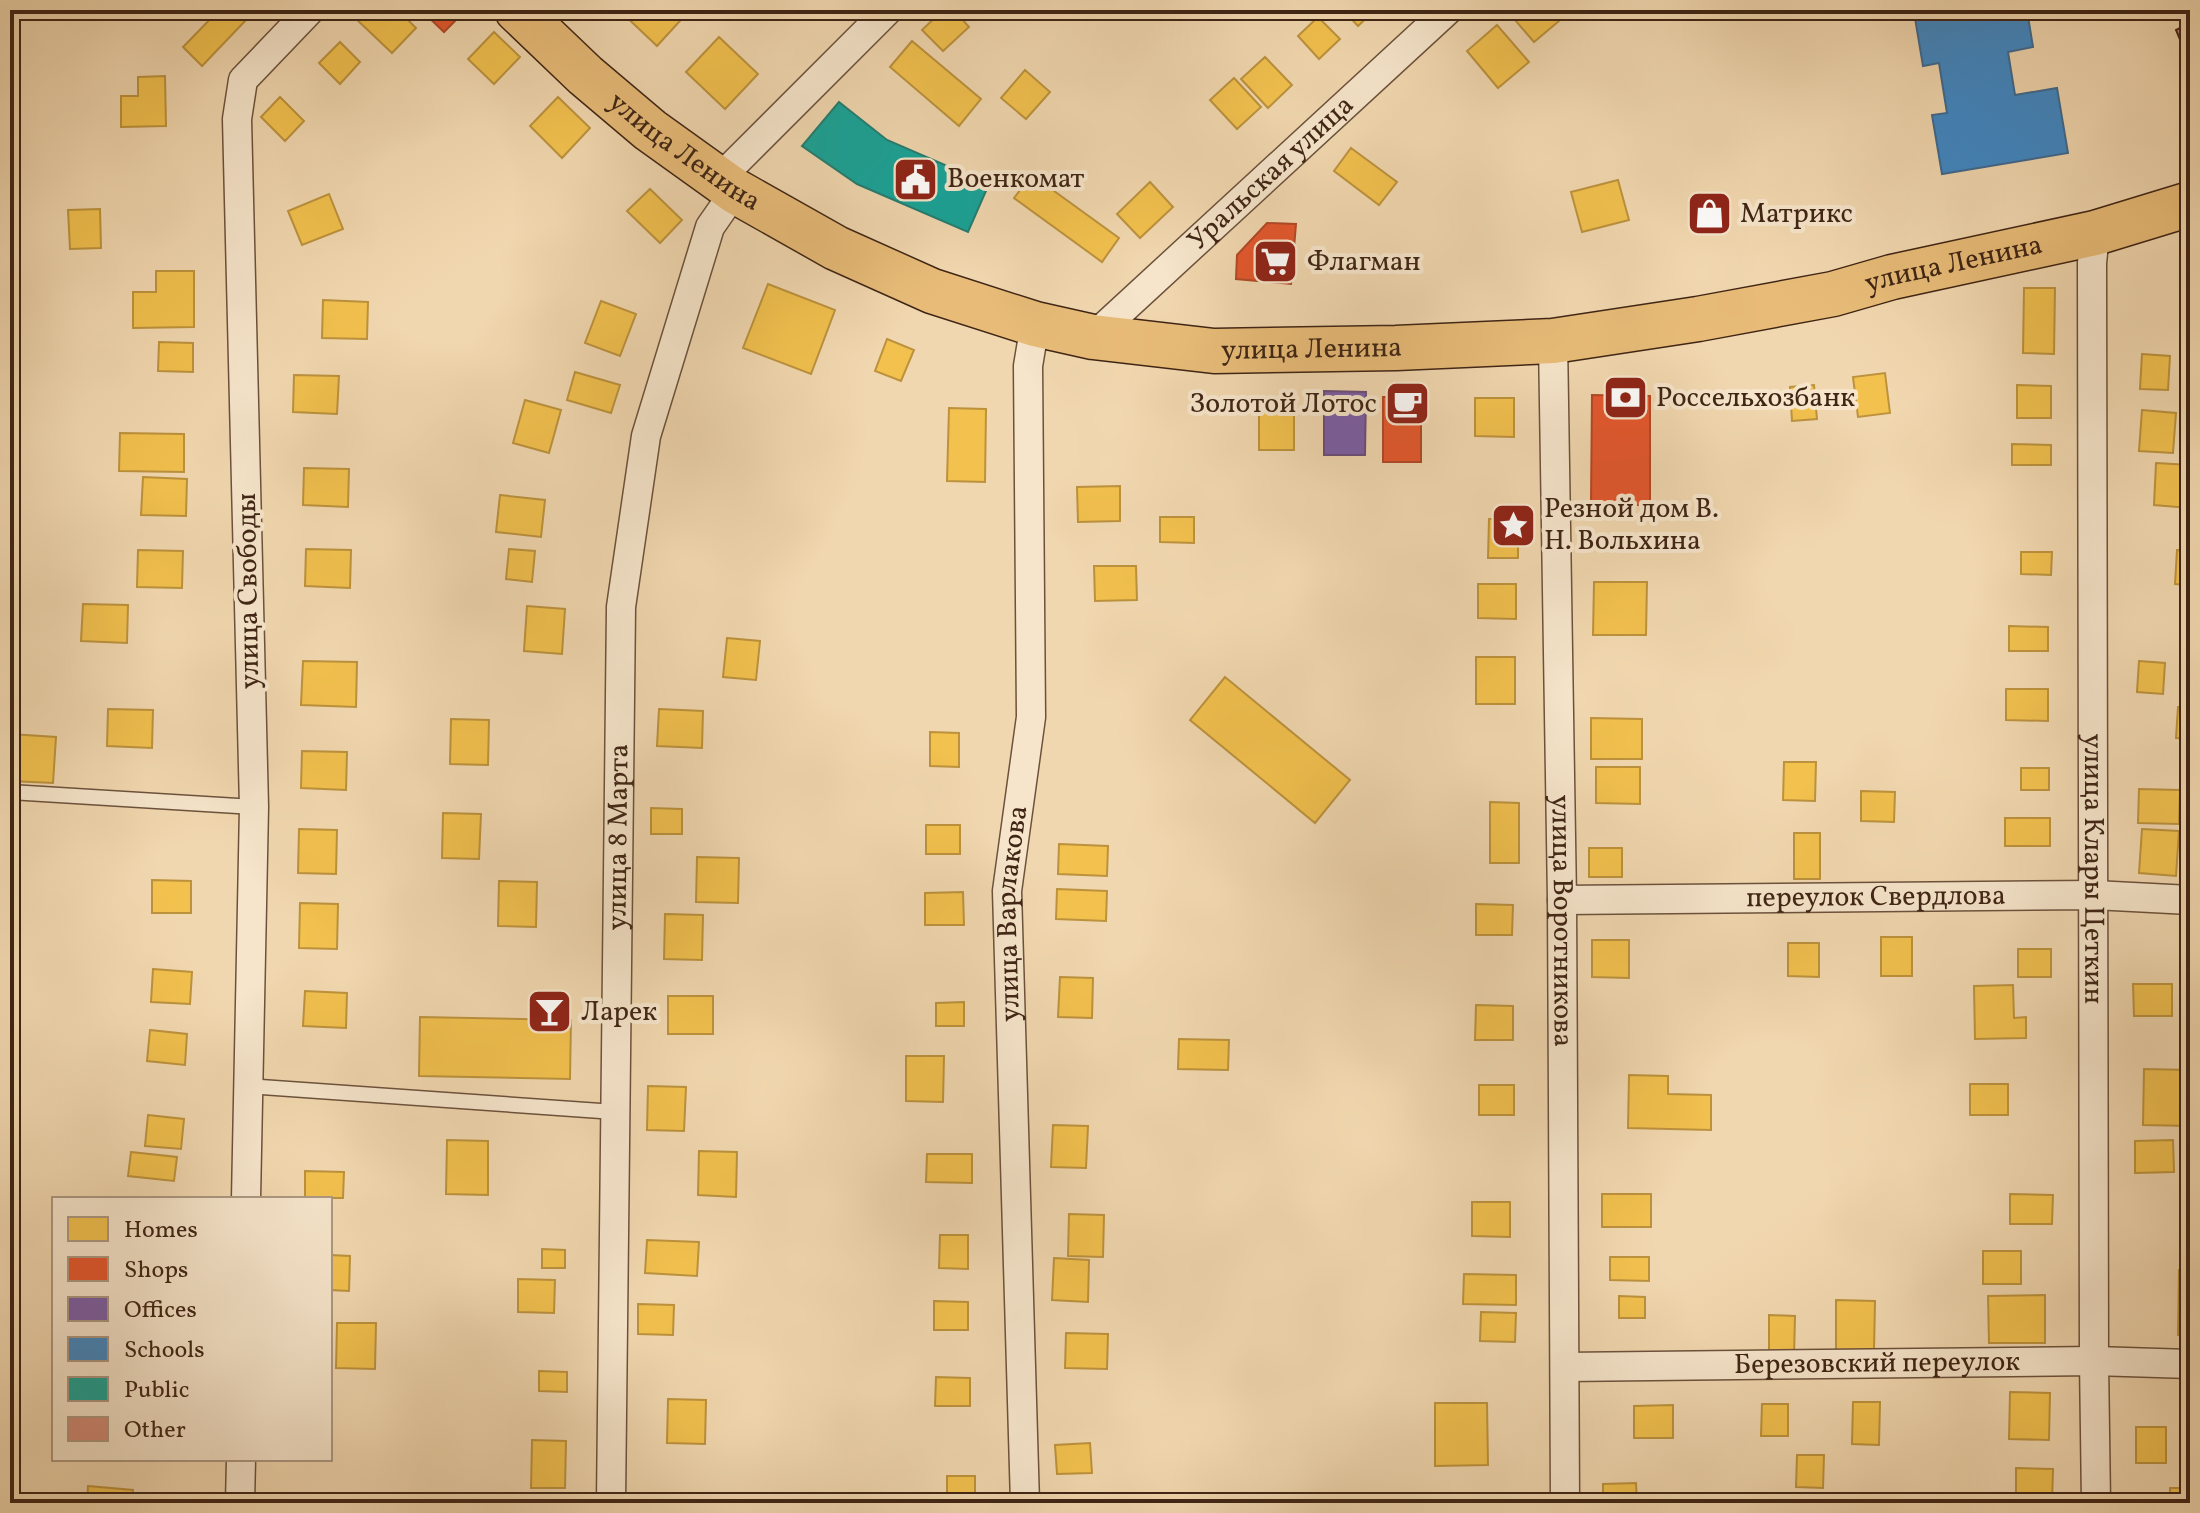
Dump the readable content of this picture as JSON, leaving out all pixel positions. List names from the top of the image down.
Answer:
{
  "streets": {
    "main road": ["улица Ленина"],
    "street": [
      "Уральская улица",
      "улица Свободы",
      "улица 8 Марта",
      "улица Клары Цеткин",
      "переулок Свердлова",
      "улица Варлакова",
      "улица Воротникова",
      "Березовский переулок"
    ]
  },
  "crossings": [
    ["улица Ленина", "Уральская улица"],
    ["улица Ленина", "улица 8 Марта"],
    ["улица Ленина", "улица Клары Цеткин"],
    ["улица Ленина", "улица Варлакова"],
    ["улица Ленина", "улица Воротникова"],
    ["улица Клары Цеткин", "переулок Свердлова"],
    ["улица Клары Цеткин", "Березовский переулок"],
    ["переулок Свердлова", "улица Воротникова"],
    ["улица Воротникова", "Березовский переулок"]
  ],
  "places": {
    "public building": ["Военкомат"],
    "shop": ["Матрикс"],
    "supermarket": ["Флагман"],
    "bank": ["Россельхозбанк"],
    "cafe": ["Золотой Лотос"],
    "place": ["Резной дом В. Н. Вольхина"],
    "bar": ["Ларек"]
  },
  "legend": [
    "Homes",
    "Shops",
    "Offices",
    "Schools",
    "Public",
    "Other"
  ]
}
